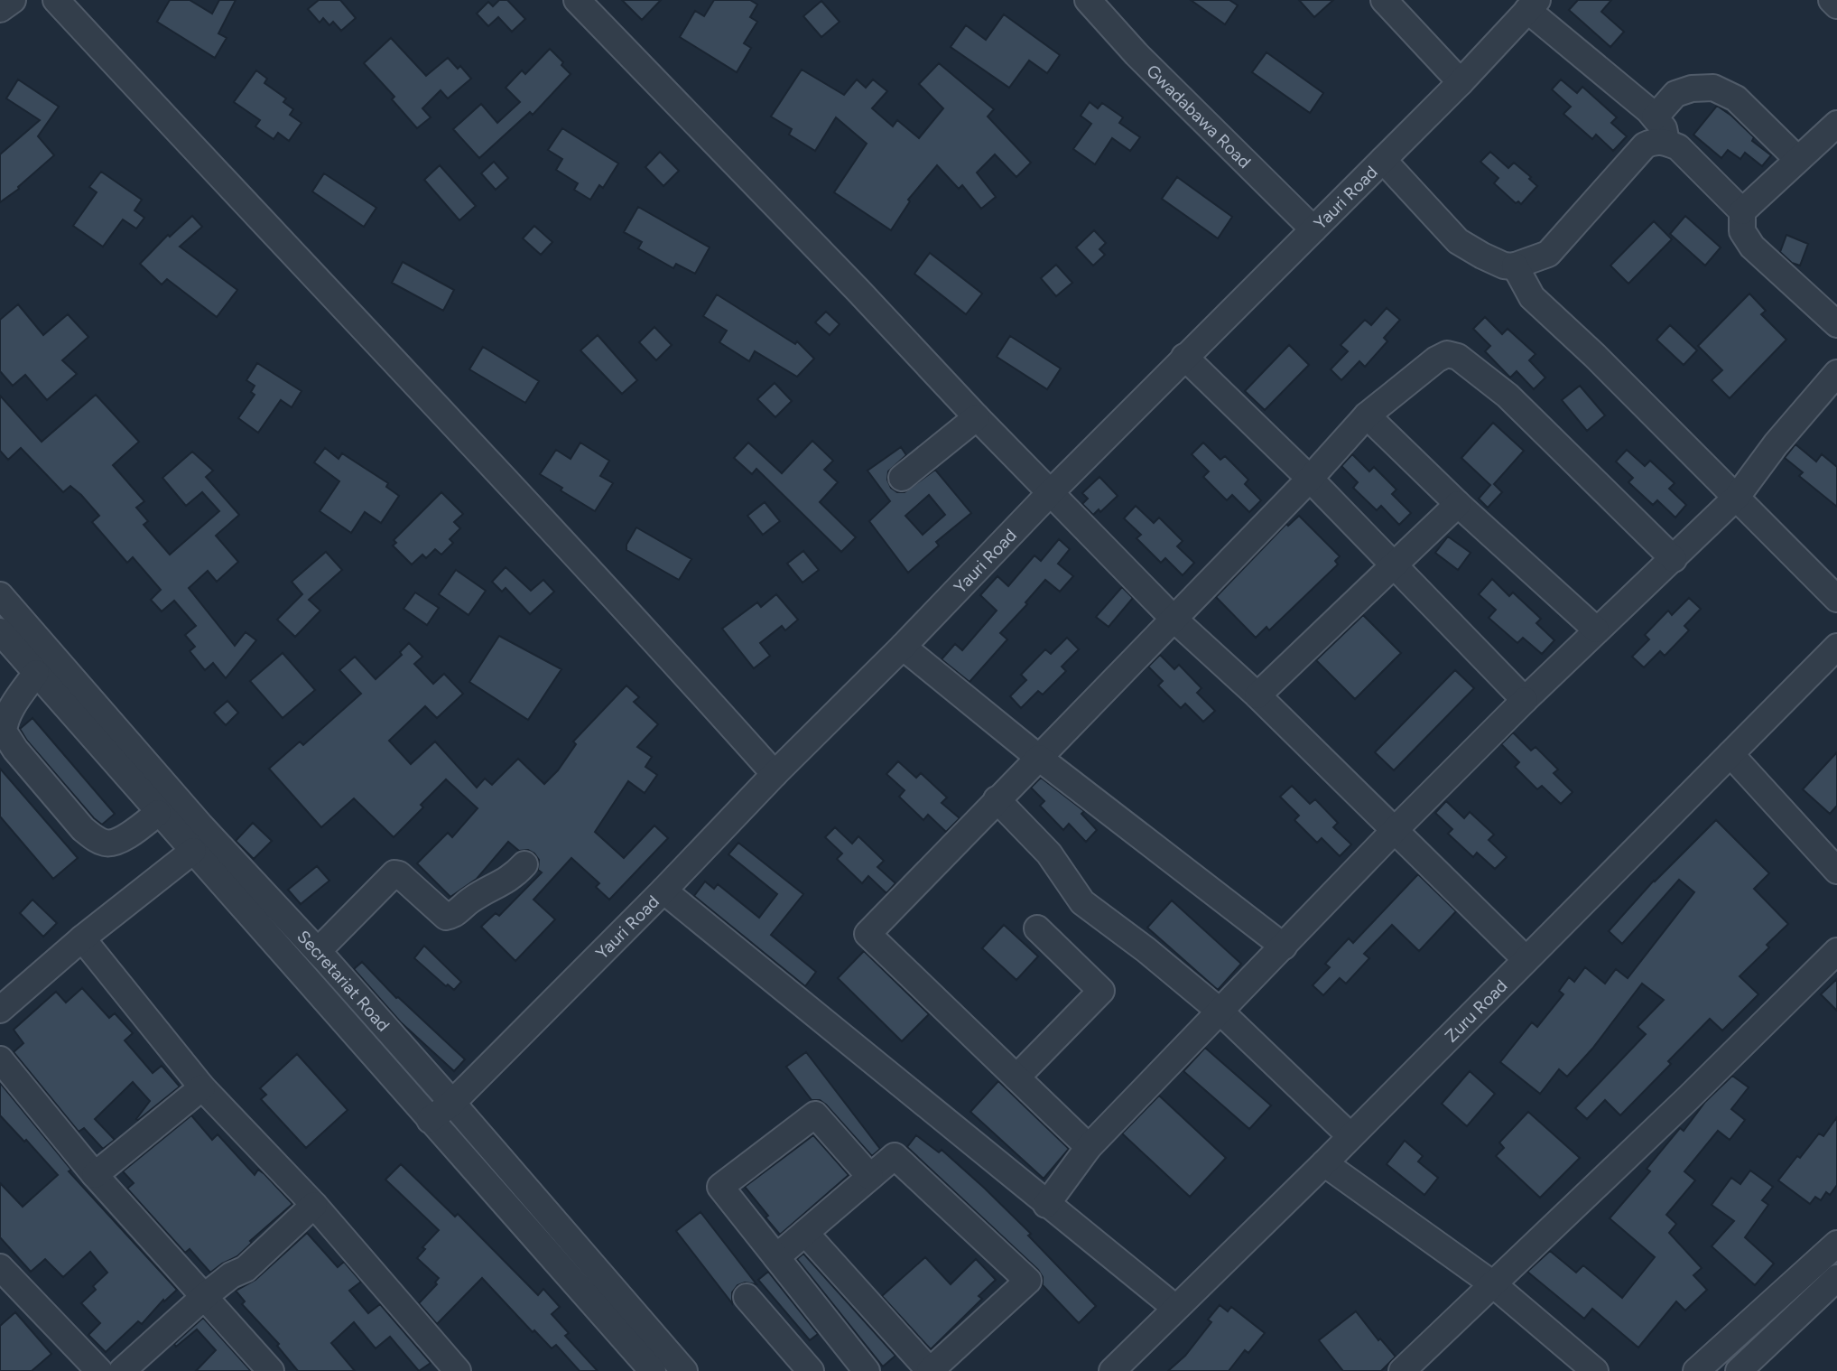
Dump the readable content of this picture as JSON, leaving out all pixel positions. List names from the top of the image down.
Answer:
{
  "streets": {
    "street": [
      "Gwadabawa Road",
      "Yauri Road",
      "Secretariat Road",
      "Zuru Road"
    ]
  },
  "crossings": [
    ["Gwadabawa Road", "Yauri Road"],
    ["Yauri Road", "Secretariat Road"]
  ]
}
